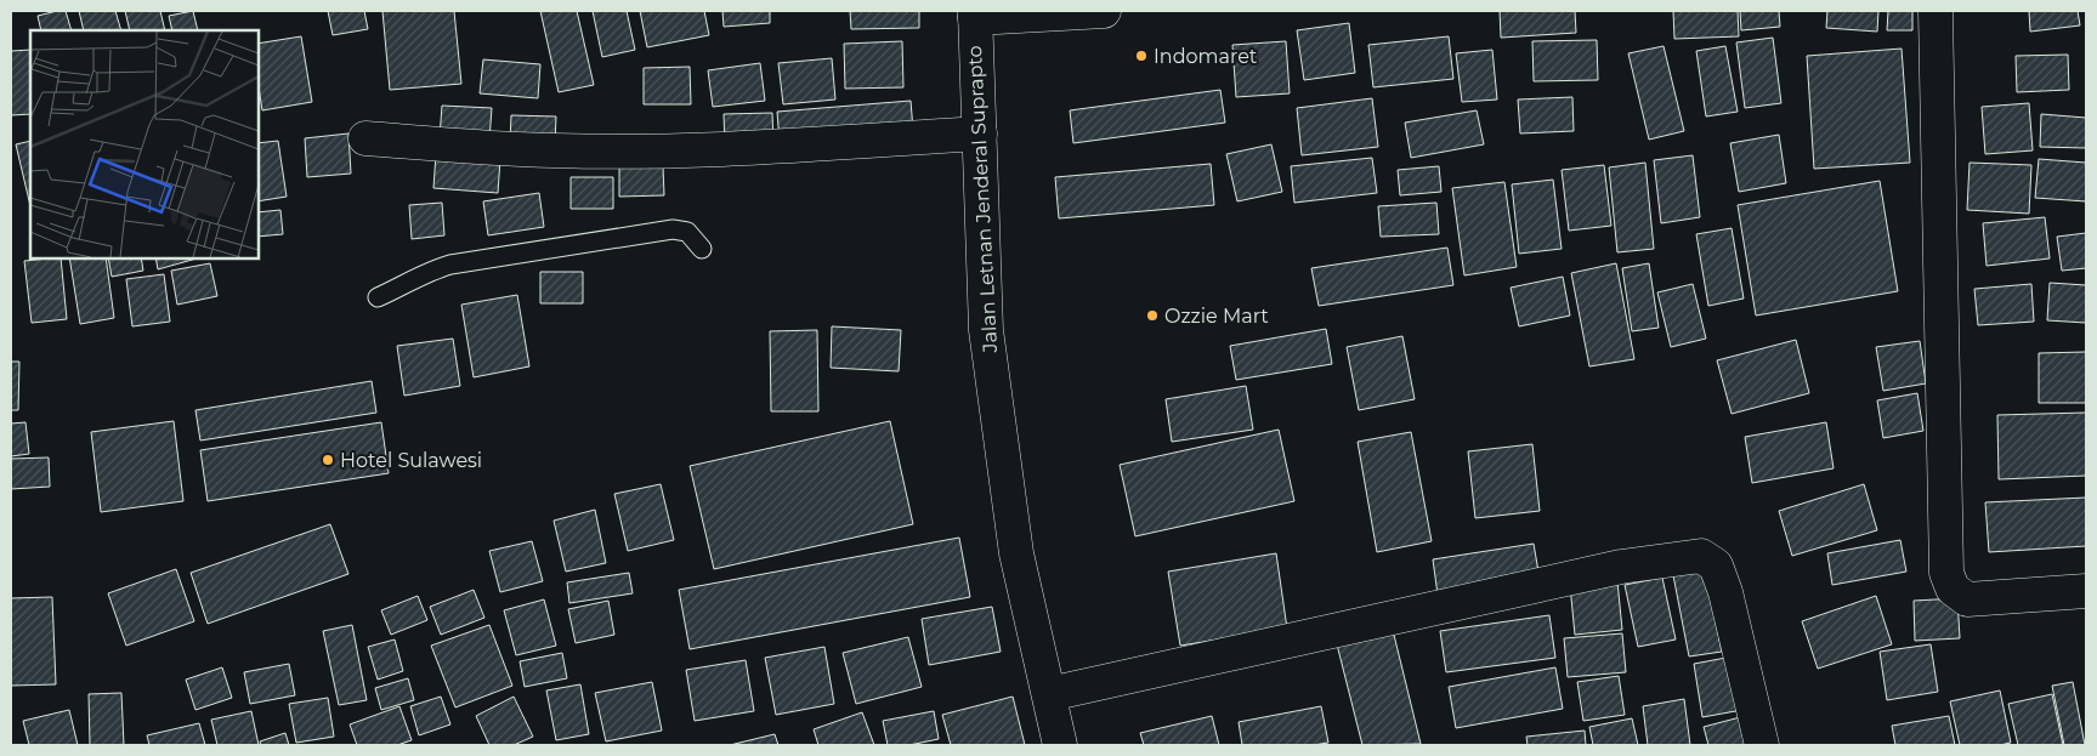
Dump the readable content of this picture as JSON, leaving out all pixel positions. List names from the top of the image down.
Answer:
{
  "streets": {
    "street": ["Jalan Letnan Jenderal Suprapto"]
  },
  "places": ["Indomaret", "Ozzie Mart", "Hotel Sulawesi"]
}
